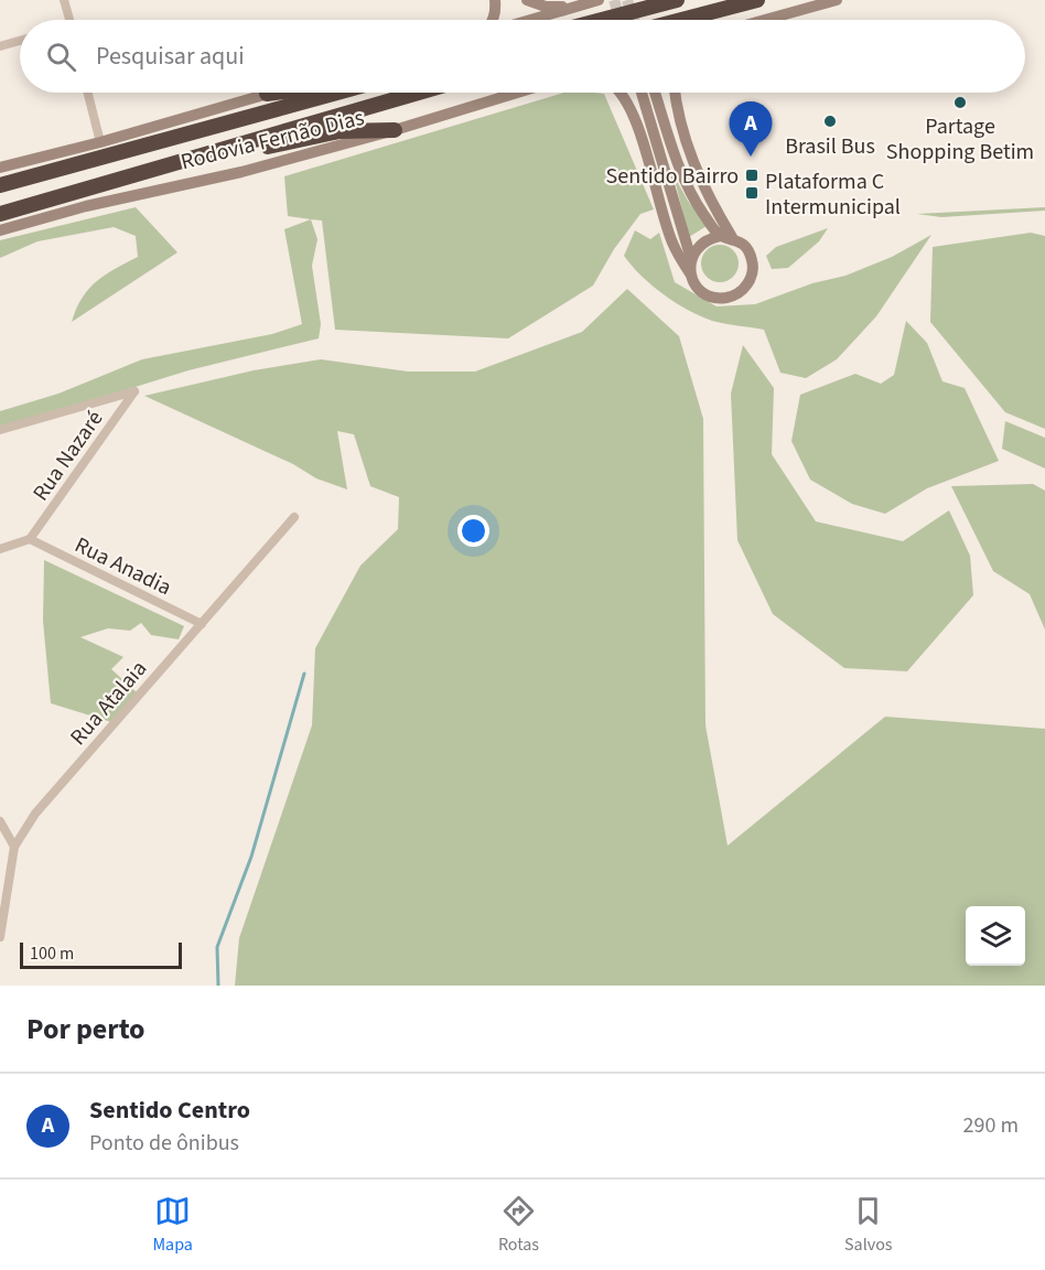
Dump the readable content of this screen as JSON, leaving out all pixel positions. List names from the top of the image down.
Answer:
{
  "streets": {
    "highway": ["Rodovia Fernão Dias"],
    "street": ["Rua Nazaré", "Rua Anadia", "Rua Atalaia"]
  },
  "crossings": [
    ["Rua Nazaré", "Rua Anadia"],
    ["Rua Anadia", "Rua Atalaia"]
  ],
  "places": {
    "other": ["Partage Shopping Betim", "Brasil Bus"],
    "transit": ["Sentido Bairro", "Plataforma C Intermunicipal"]
  },
  "scale_bar": "100 m",
  "page": {
    "search": "Pesquisar aqui",
    "pins": "A",
    "scale": "100 m",
    "heading": "Por perto",
    "list": [
      {
        "mark": "A",
        "name": "Sentido Centro",
        "note": "Ponto de ônibus",
        "value": "290 m"
      }
    ],
    "nav": ["Mapa", "Rotas", "Salvos"]
  }
}
